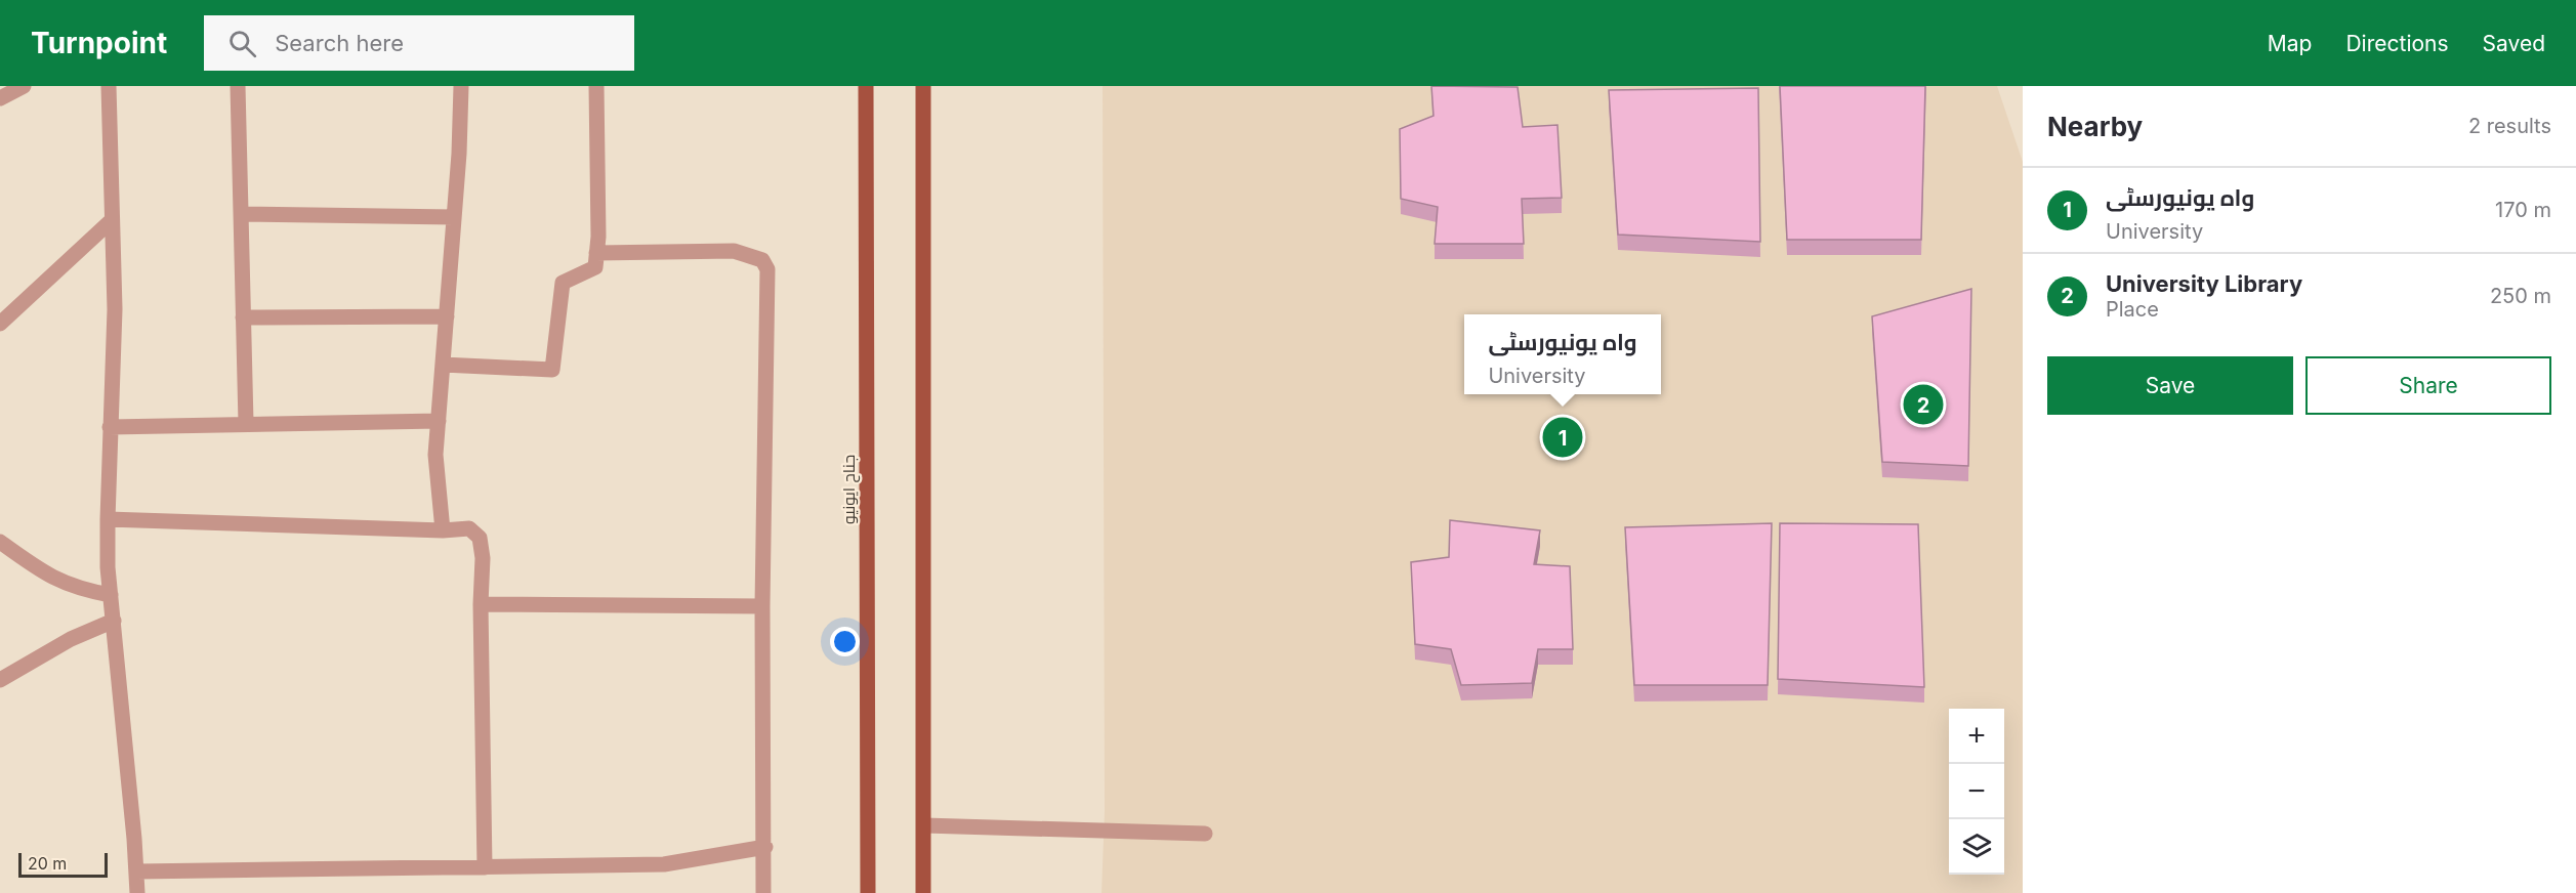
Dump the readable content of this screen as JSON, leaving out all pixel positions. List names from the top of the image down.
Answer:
{
  "streets": {
    "main road": ["جناح ایونیو"]
  },
  "scale_bar": "20 m",
  "page": {
    "header": "Turnpoint",
    "search": "Search here",
    "nav": ["Map", "Directions", "Saved"],
    "heading": ["Nearby", "2 results"],
    "list": [
      {
        "mark": "1",
        "name": "واہ یونیورسٹی",
        "note": "University",
        "value": "170 m"
      },
      {
        "mark": "2",
        "name": "University Library",
        "note": "Place",
        "value": "250 m"
      }
    ],
    "popup": ["واہ یونیورسٹی", "University"],
    "buttons": ["Save", "Share"],
    "pins": ["2", "1"],
    "map_buttons": ["+", "−"],
    "scale": "20 m"
  }
}
